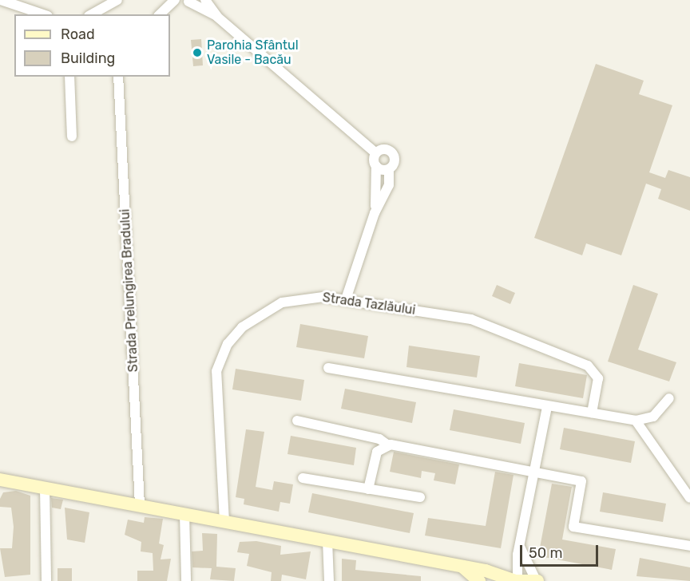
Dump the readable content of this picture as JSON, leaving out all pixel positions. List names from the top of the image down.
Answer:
{
  "streets": {
    "street": ["Strada Prelungirea Bradului", "Strada Tazlăului"]
  },
  "places": ["Parohia Sfântul Vasile - Bacău"],
  "legend": ["Road", "Building"],
  "scale_bar": "50 m"
}
